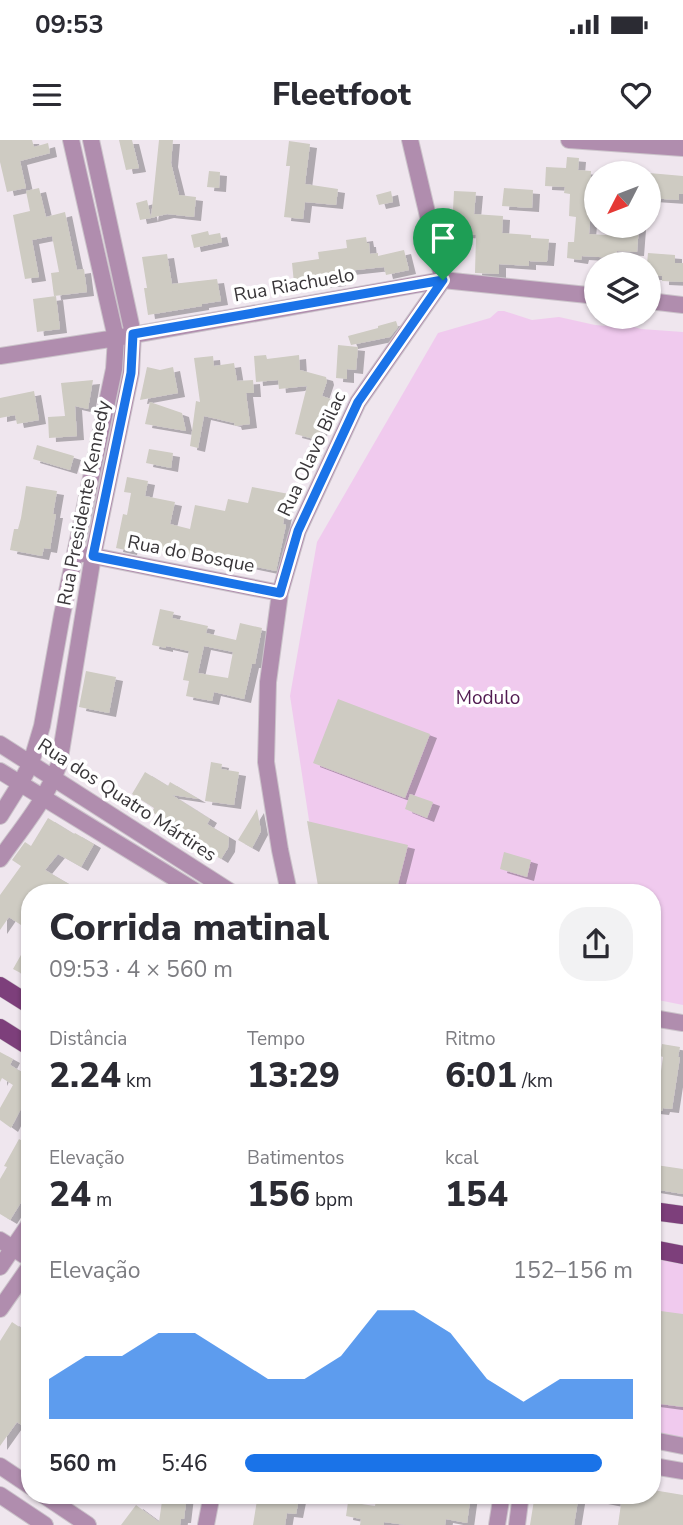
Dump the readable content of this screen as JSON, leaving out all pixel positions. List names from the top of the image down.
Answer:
{
  "streets": {
    "street": [
      "Rua Riachuelo",
      "Rua Olavo Bilac",
      "Rua Presidente Kennedy",
      "Rua do Bosque",
      "Rua dos Quatro Mártires"
    ]
  },
  "crossings": [
    ["Rua Riachuelo", "Rua Olavo Bilac"],
    ["Rua Riachuelo", "Rua Presidente Kennedy"],
    ["Rua Olavo Bilac", "Rua do Bosque"],
    ["Rua Presidente Kennedy", "Rua do Bosque"],
    ["Rua Presidente Kennedy", "Rua dos Quatro Mártires"]
  ],
  "parks": ["Modulo"],
  "north": "bottom left",
  "page": {
    "status": "09:53",
    "header": "Fleetfoot",
    "heading": ["Corrida matinal", "09:53 · 4 × 560 m"],
    "stats": [
      ["Distância", "2.24 km"],
      ["Tempo", "13:29"],
      ["Ritmo", "6:01 /km"],
      ["Elevação", "24 m"],
      ["Batimentos", "156 bpm"],
      ["kcal", "154"]
    ],
    "chart": ["Elevação", "152–156 m"],
    "list": [
      {
        "name": "560 m",
        "note": "5:46"
      }
    ]
  }
}
